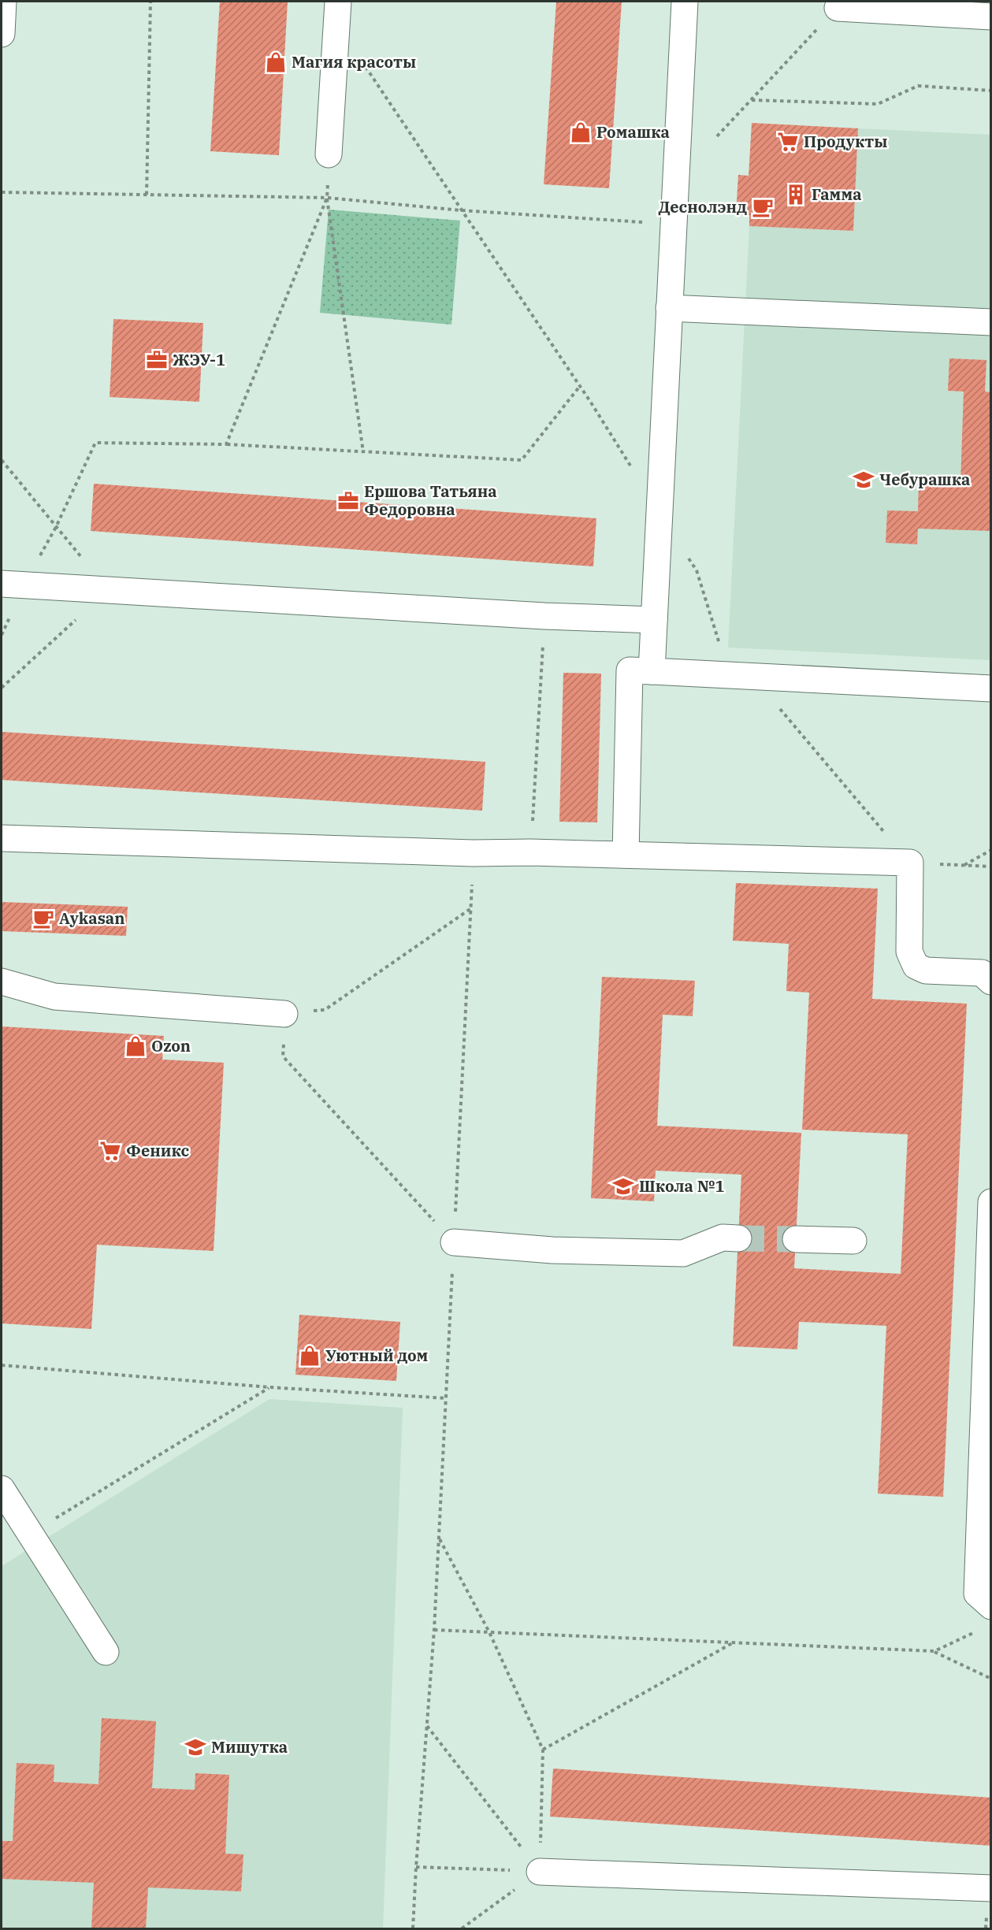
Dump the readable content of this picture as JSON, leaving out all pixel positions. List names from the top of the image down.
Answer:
{
  "places": {
    "shop": [
      "Магия красоты",
      "Ромашка",
      "Ozon",
      "Уютный дом"
    ],
    "supermarket": ["Продукты", "Феникс"],
    "building": ["Гамма"],
    "cafe": ["Деснолэнд", "Aykasan"],
    "office": ["ЖЭУ-1", "Ершова Татьяна Федоровна"],
    "school or university": ["Чебурашка", "Школа №1", "Мишутка"]
  }
}
